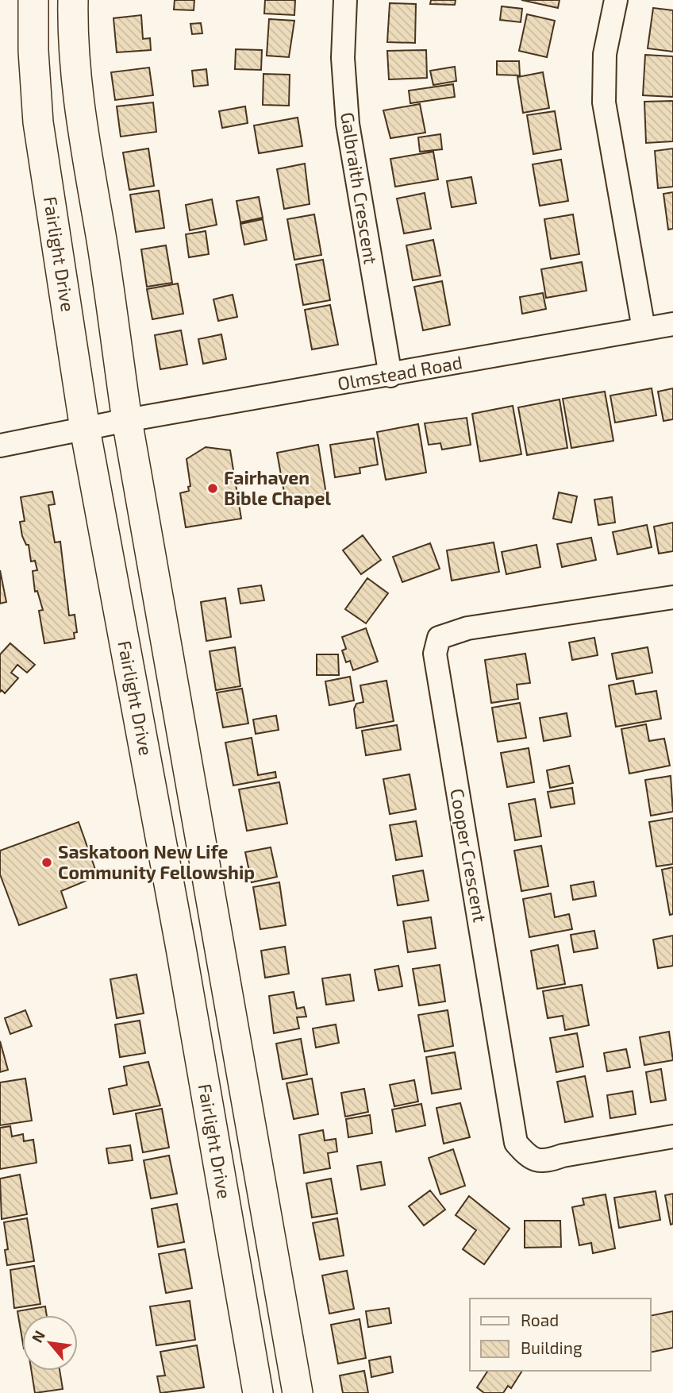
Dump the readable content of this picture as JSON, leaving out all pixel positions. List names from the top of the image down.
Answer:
{
  "streets": {
    "main road": ["Fairlight Drive"],
    "street": ["Galbraith Crescent", "Olmstead Road", "Cooper Crescent"]
  },
  "crossings": [
    ["Galbraith Crescent", "Olmstead Road"],
    ["Fairlight Drive", "Olmstead Road"]
  ],
  "places": ["Fairhaven Bible Chapel", "Saskatoon New Life Community Fellowship"],
  "legend": ["Road", "Building"],
  "north": "top left"
}
